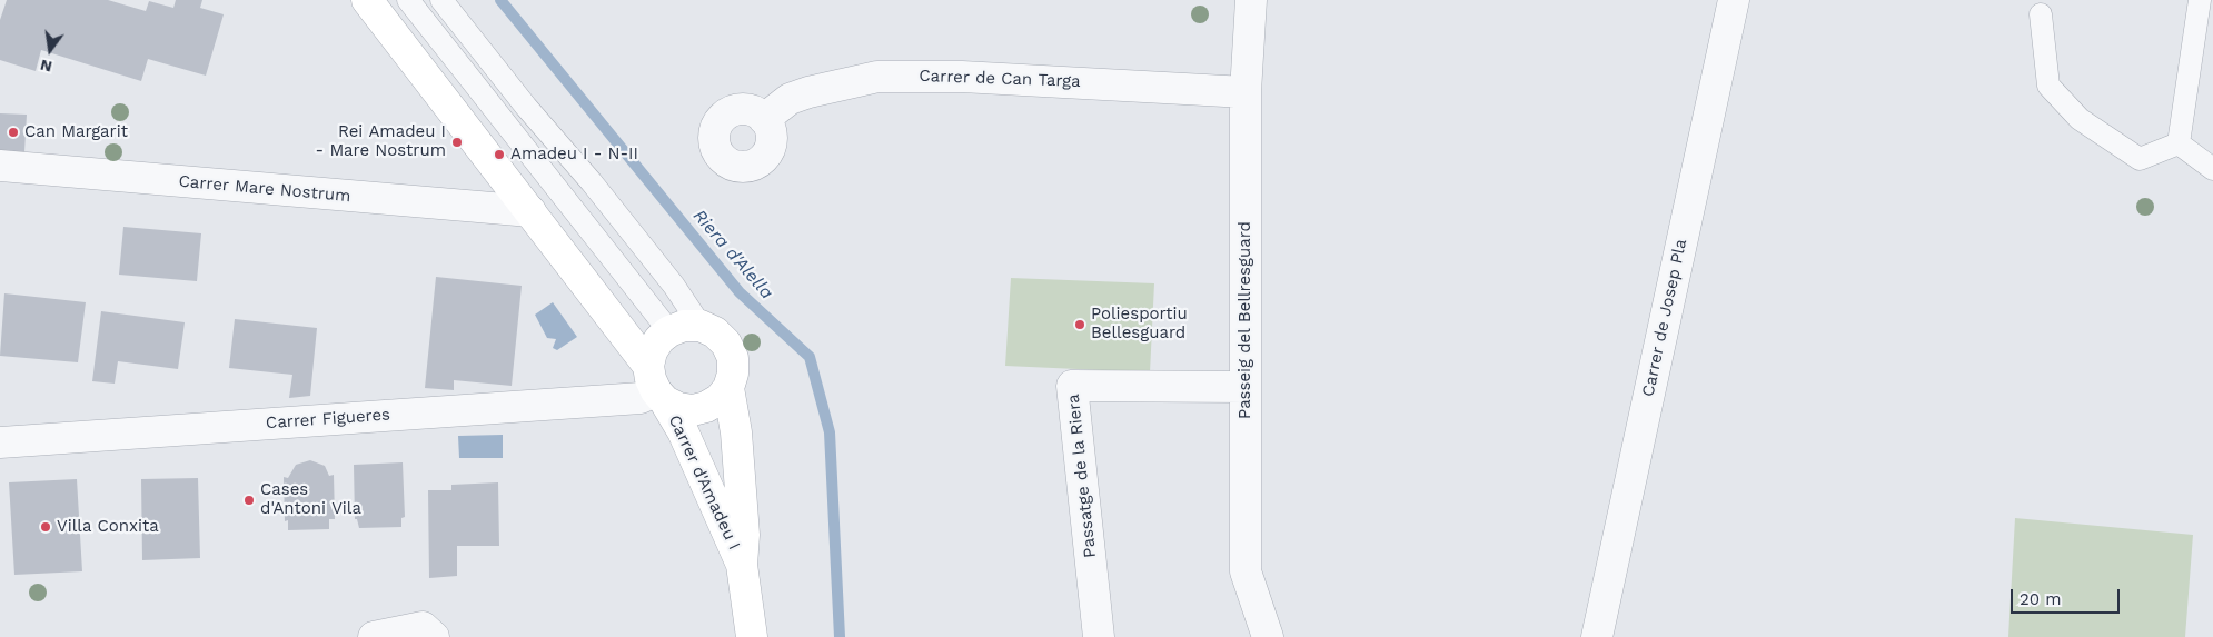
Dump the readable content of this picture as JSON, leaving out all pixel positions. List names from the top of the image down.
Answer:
{
  "streets": {
    "street": [
      "Carrer de Can Targa",
      "Carrer Mare Nostrum",
      "Carrer de Josep Pla",
      "Passeig del Bellresguard",
      "Carrer Figueres",
      "Passatge de la Riera",
      "Carrer d'Amadeu I"
    ]
  },
  "crossings": [
    ["Carrer de Can Targa", "Passeig del Bellresguard"],
    ["Carrer Mare Nostrum", "Carrer d'Amadeu I"],
    ["Passeig del Bellresguard", "Passatge de la Riera"],
    ["Carrer Figueres", "Carrer d'Amadeu I"]
  ],
  "water": ["Riera d'Alella"],
  "places": [
    "Can Margarit",
    "Rei Amadeu I - Mare Nostrum",
    "Amadeu I - N-II",
    "Poliesportiu Bellesguard",
    "Cases d'Antoni Vila",
    "Villa Conxita"
  ],
  "scale_bar": "20 m",
  "north": "bottom"
}
